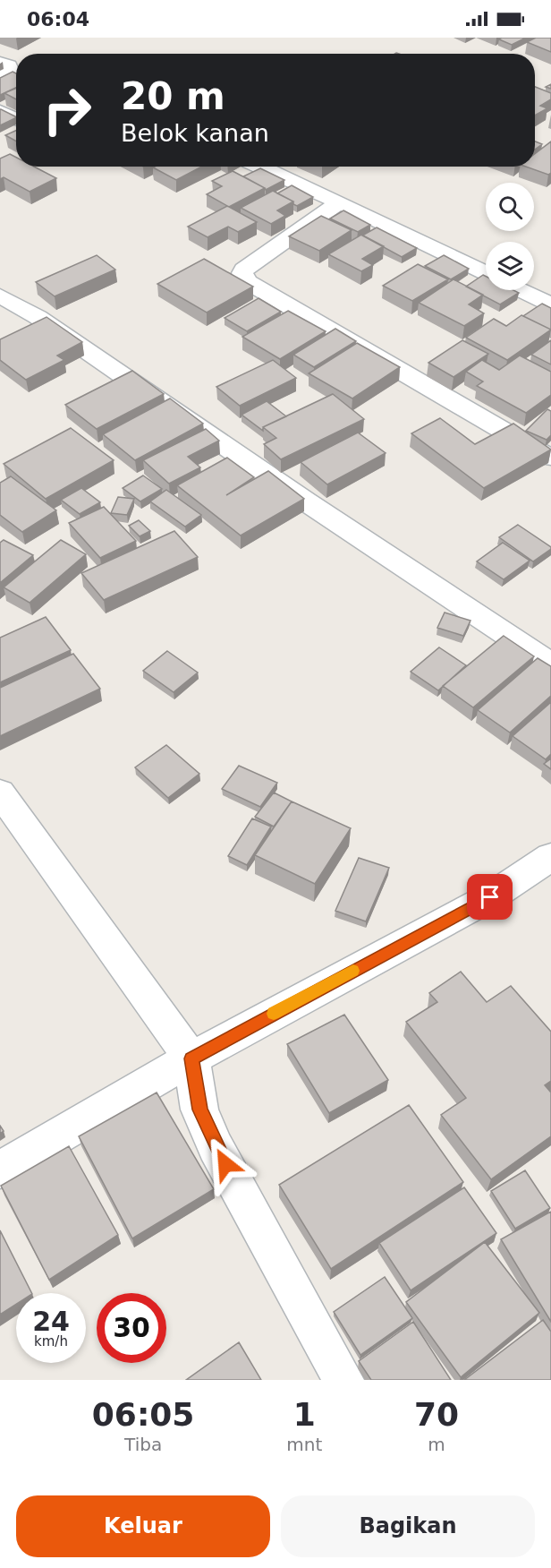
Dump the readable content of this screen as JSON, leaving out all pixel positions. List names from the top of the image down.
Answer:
{
  "page": {
    "status": "06:04",
    "turn": ["20 m", "Belok kanan"],
    "speed": "24 km/h",
    "limit": "30",
    "eta": [
      "06:05",
      "Tiba",
      "1",
      "mnt",
      "70",
      "m"
    ],
    "buttons": ["Keluar", "Bagikan"]
  }
}
